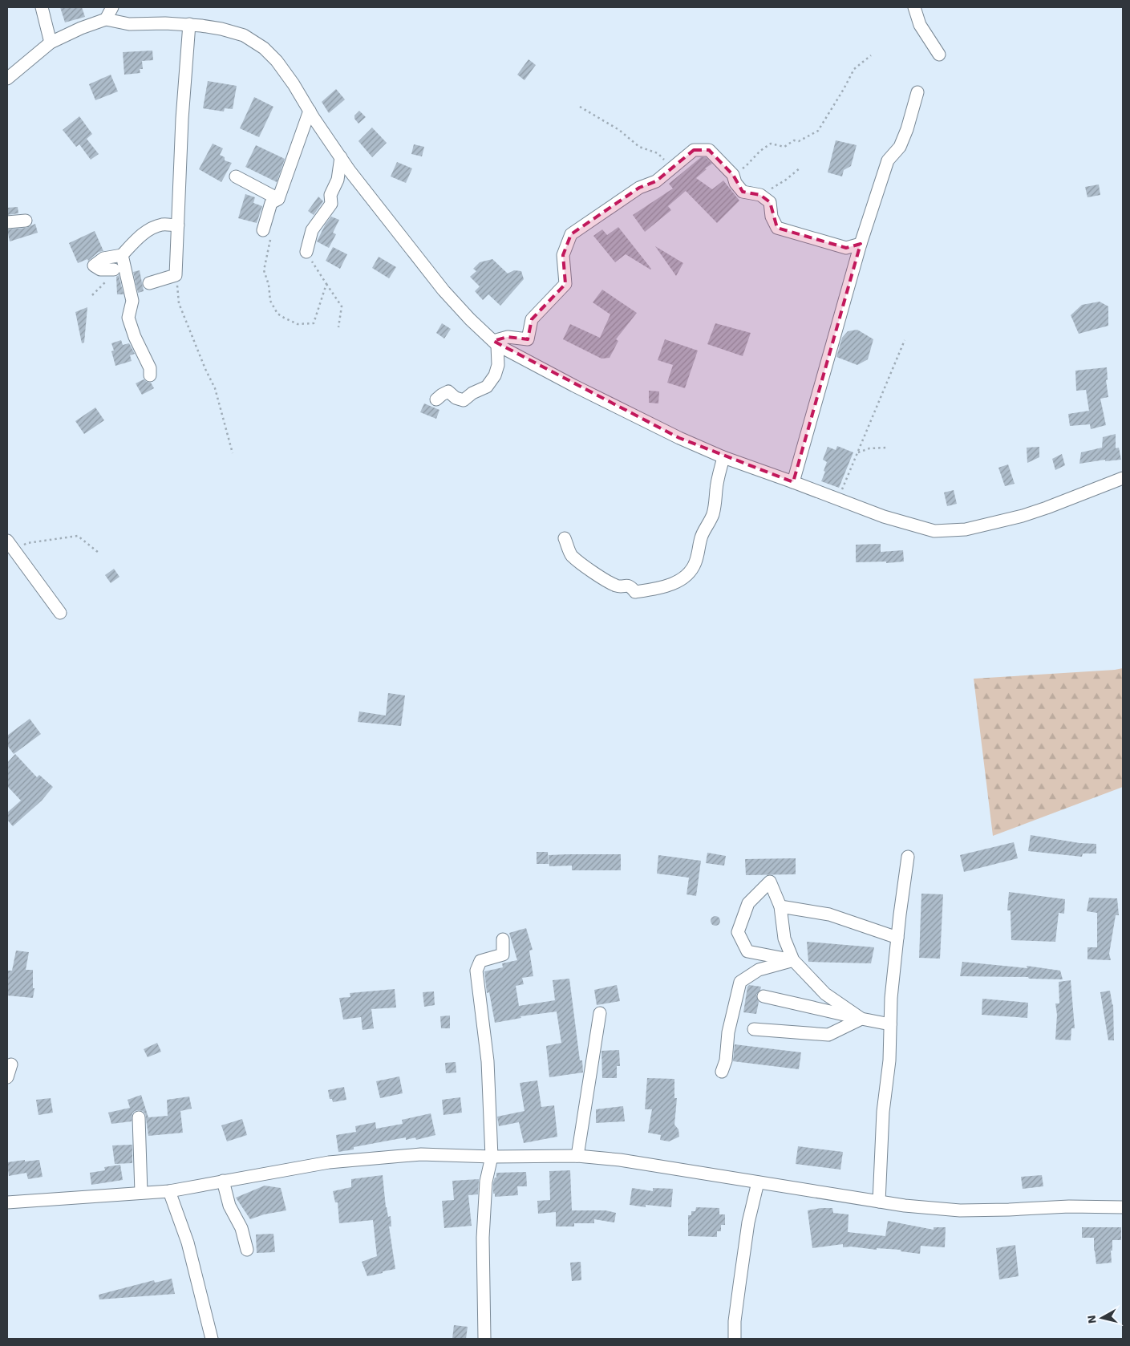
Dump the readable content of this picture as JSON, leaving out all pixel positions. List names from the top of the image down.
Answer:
{
  "north": "left"
}
